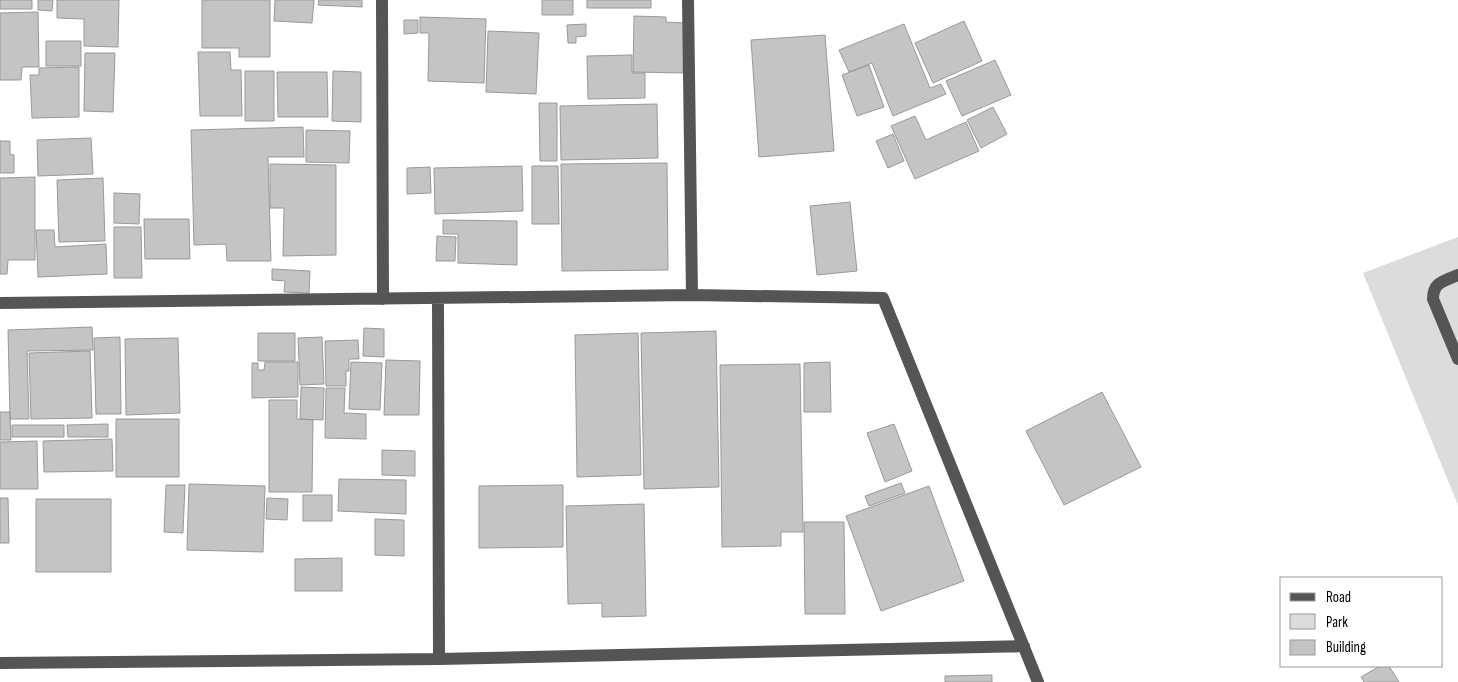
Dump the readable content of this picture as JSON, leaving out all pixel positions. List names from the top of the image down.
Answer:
{
  "legend": ["Road", "Park", "Building"]
}
